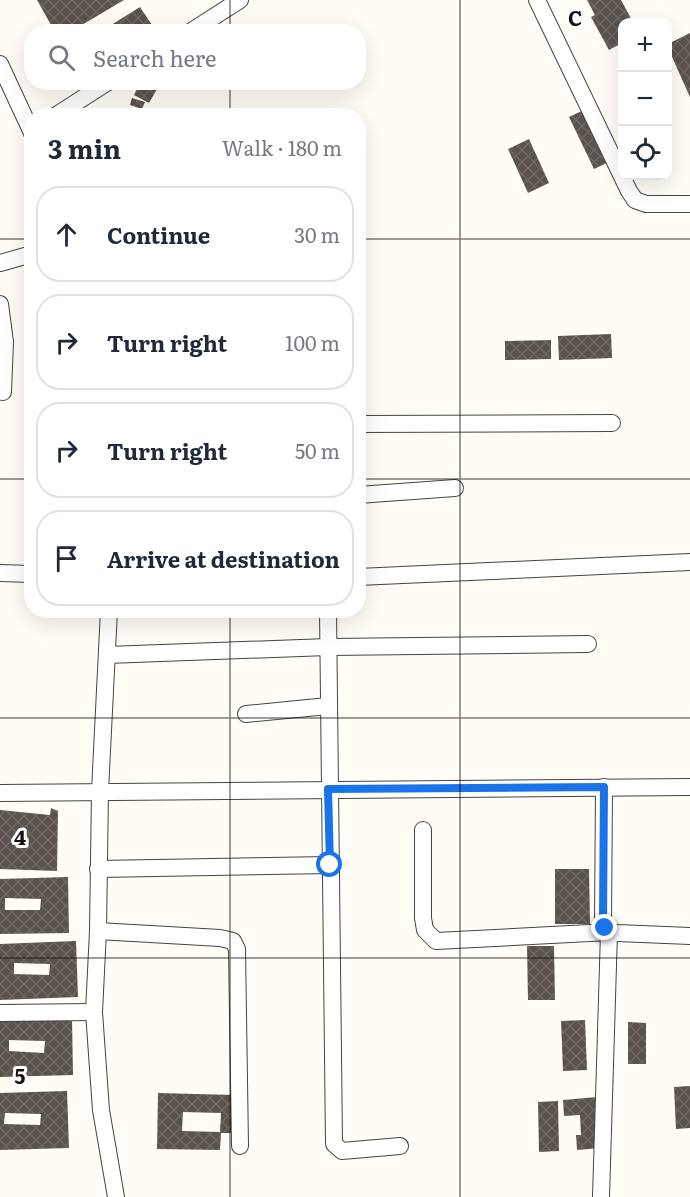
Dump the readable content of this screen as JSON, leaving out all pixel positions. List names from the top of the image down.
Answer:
{
  "page": {
    "map_buttons": ["+", "−"],
    "search": "Search here",
    "heading": ["3 min", "Walk · 180 m"],
    "list": [
      ["Continue", "30 m"],
      ["Turn right", "100 m"],
      ["Turn right", "50 m"],
      "Arrive at destination"
    ]
  },
  "grid": {
    "columns": ["C"],
    "rows": ["4", "5"]
  }
}
